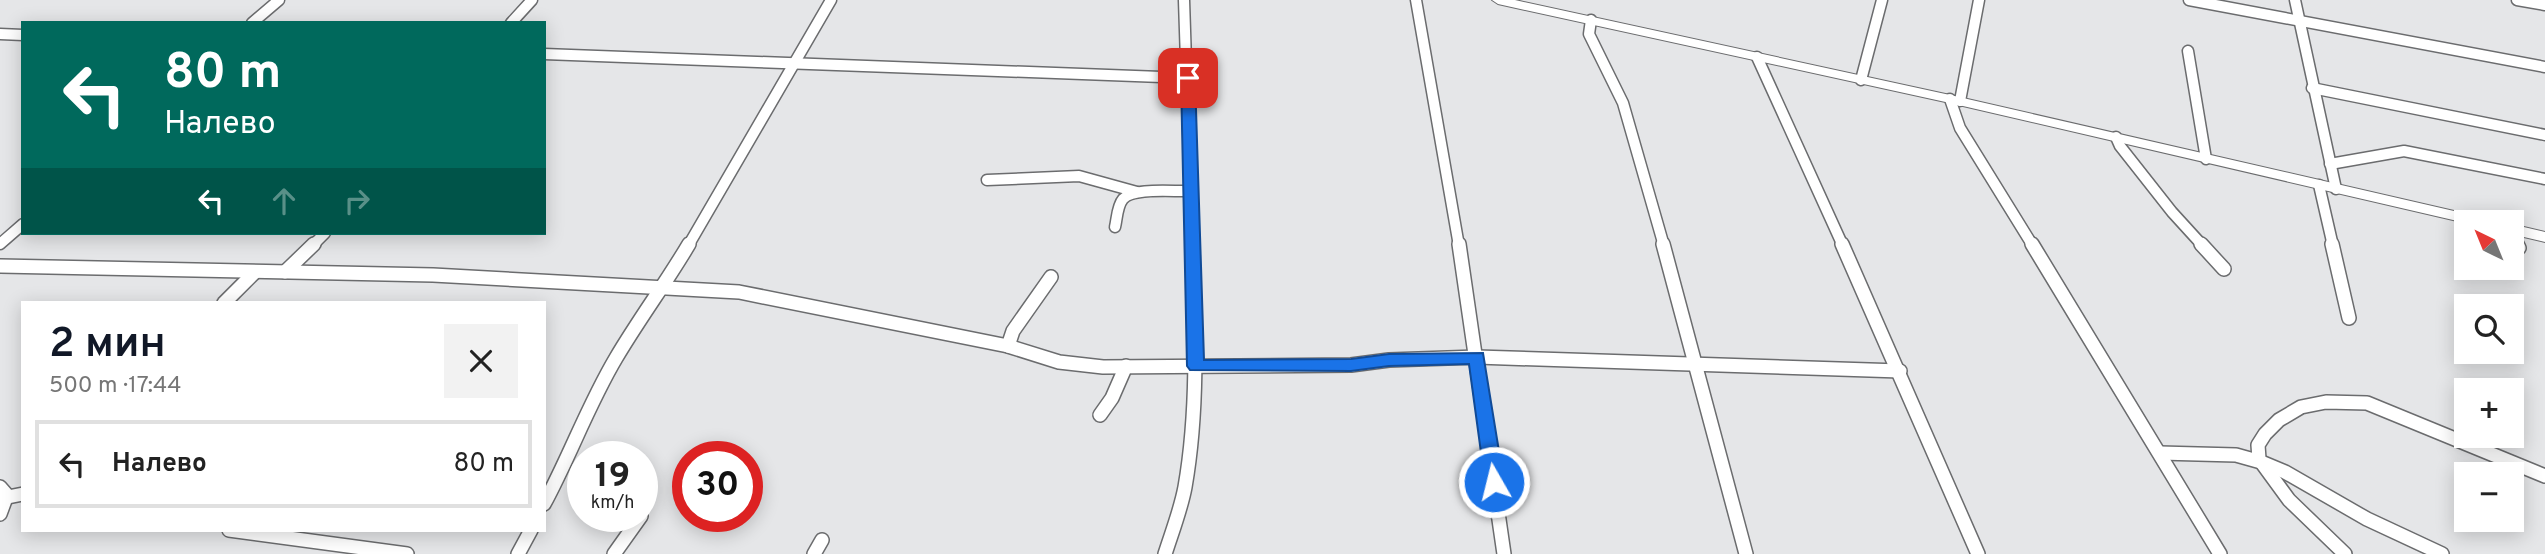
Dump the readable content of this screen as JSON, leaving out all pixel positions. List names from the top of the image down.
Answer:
{
  "north": "top left",
  "page": {
    "turn": ["80 m", "Налево"],
    "map_buttons": ["+", "−"],
    "heading": ["2 мин", "500 m · 17:44"],
    "list": [
      {
        "name": "Налево",
        "value": "80 m"
      }
    ],
    "speed": "19 km/h",
    "limit": "30"
  }
}
